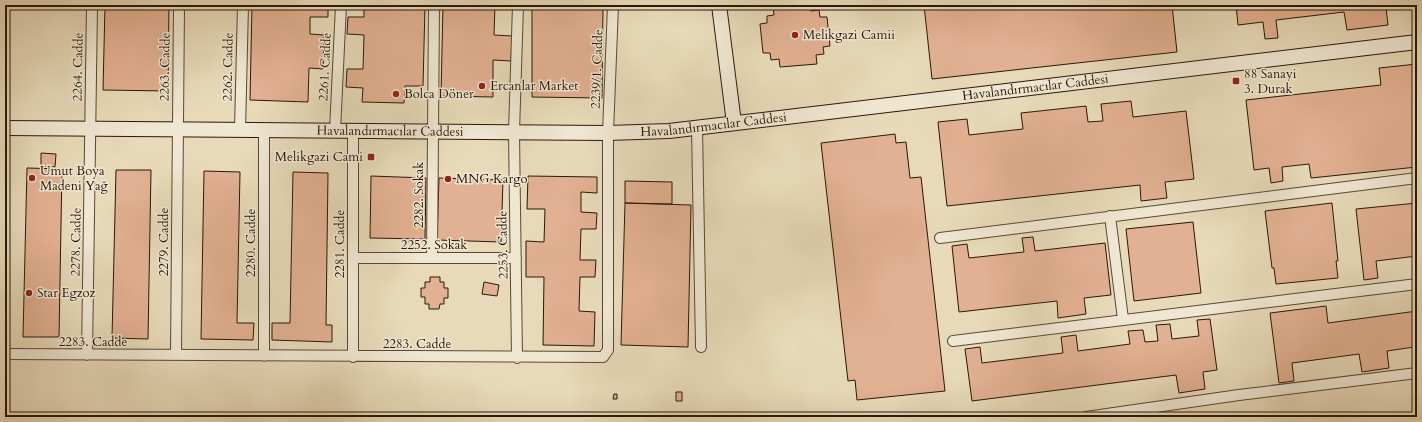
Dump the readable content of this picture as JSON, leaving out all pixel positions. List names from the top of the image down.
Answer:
{
  "streets": {
    "street": [
      "2264. Cadde",
      "2263. Cadde",
      "2262. Cadde",
      "2261. Cadde",
      "2239/1. Cadde",
      "Havalandırmacılar Caddesi",
      "2282. Sokak",
      "2278. Cadde",
      "2279. Cadde",
      "2280. Cadde",
      "2281. Cadde",
      "2252. Sokak",
      "2253. Cadde",
      "2283. Cadde"
    ]
  },
  "crossings": [
    ["2264. Cadde", "Havalandırmacılar Caddesi"],
    ["2264. Cadde", "2278. Cadde"],
    ["2263. Cadde", "Havalandırmacılar Caddesi"],
    ["2263. Cadde", "2279. Cadde"],
    ["2262. Cadde", "Havalandırmacılar Caddesi"],
    ["2261. Cadde", "Havalandırmacılar Caddesi"],
    ["2239/1. Cadde", "Havalandırmacılar Caddesi"],
    ["2239/1. Cadde", "2283. Cadde"],
    ["Havalandırmacılar Caddesi", "2282. Sokak"],
    ["Havalandırmacılar Caddesi", "2278. Cadde"],
    ["Havalandırmacılar Caddesi", "2279. Cadde"],
    ["Havalandırmacılar Caddesi", "2280. Cadde"],
    ["Havalandırmacılar Caddesi", "2281. Cadde"],
    ["Havalandırmacılar Caddesi", "2253. Cadde"],
    ["Havalandırmacılar Caddesi", "2283. Cadde"],
    ["2282. Sokak", "2252. Sokak"],
    ["2278. Cadde", "2283. Cadde"],
    ["2279. Cadde", "2283. Cadde"],
    ["2280. Cadde", "2283. Cadde"],
    ["2281. Cadde", "2252. Sokak"],
    ["2281. Cadde", "2283. Cadde"],
    ["2252. Sokak", "2253. Cadde"],
    ["2253. Cadde", "2283. Cadde"]
  ],
  "places": {
    "other": [
      "Melikgazi Camii",
      "Ercanlar Market",
      "Bolca Döner",
      "Umut Boya Madeni Yağ",
      "MNG Kargo",
      "Star Egzoz"
    ],
    "transit": ["88 Sanayi 3. Durak", "Melikgazi Cami"]
  }
}
